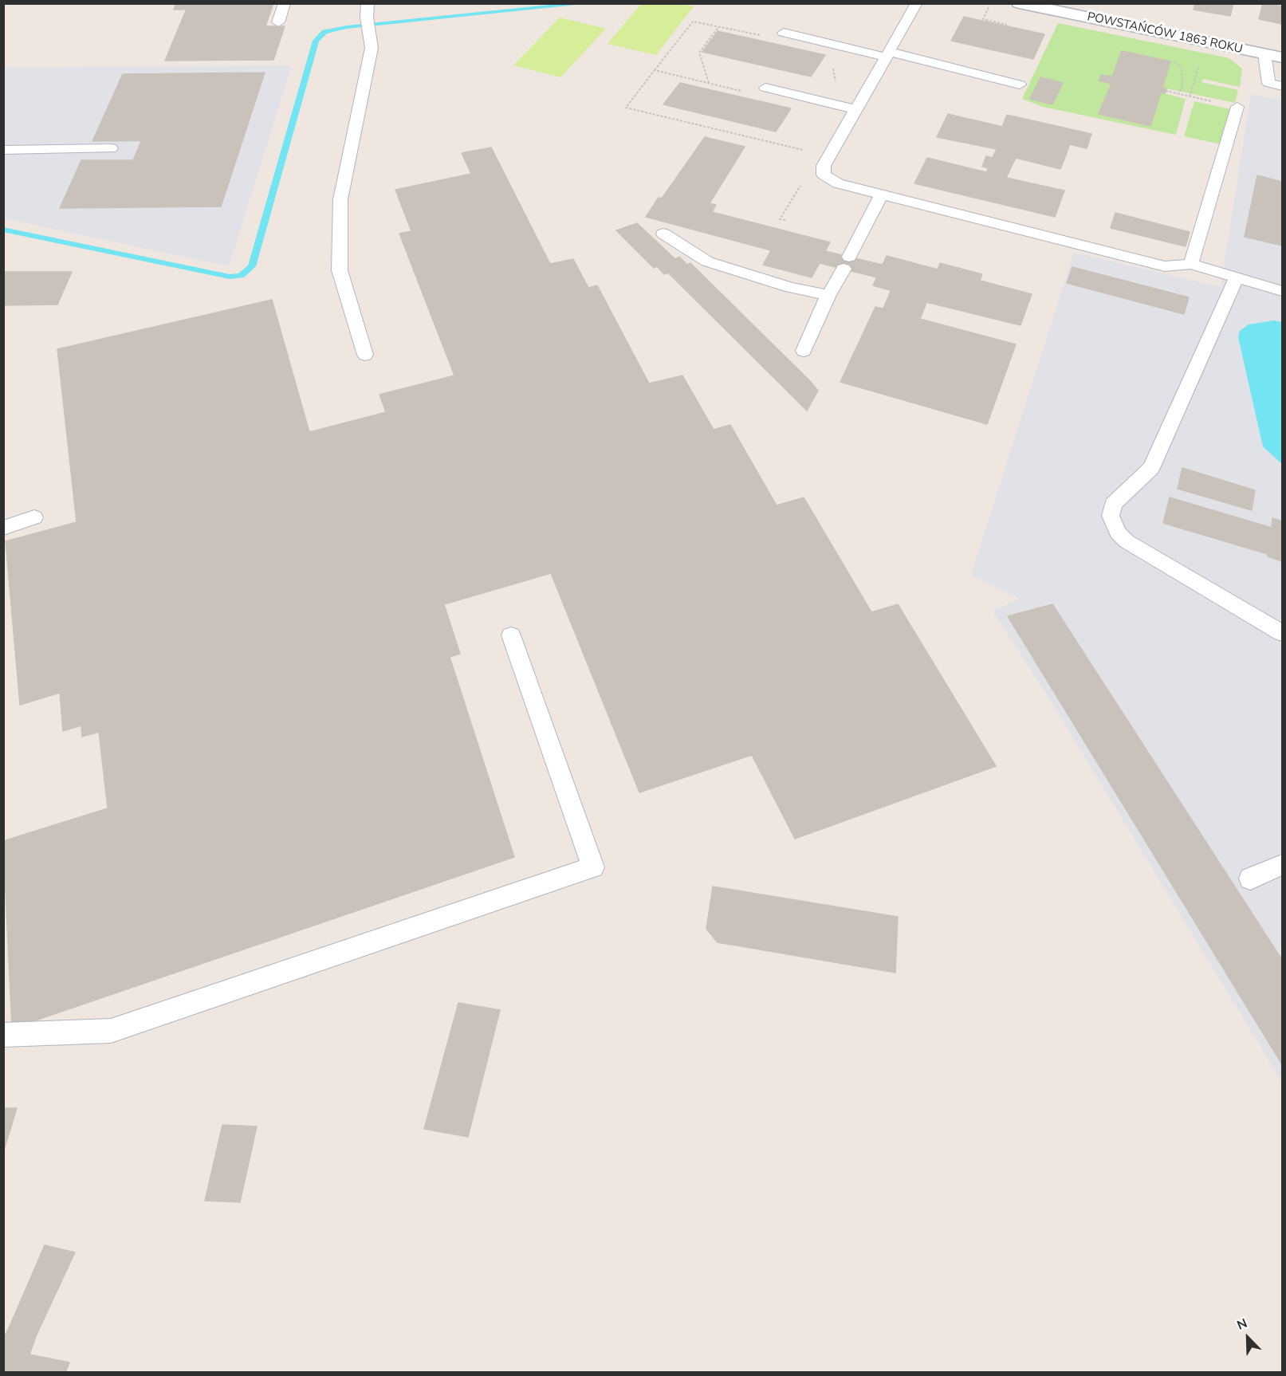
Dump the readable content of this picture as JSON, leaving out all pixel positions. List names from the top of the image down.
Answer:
{
  "streets": {
    "street": ["POWSTAŃCÓW 1863 ROKU"]
  },
  "north": "top left"
}
